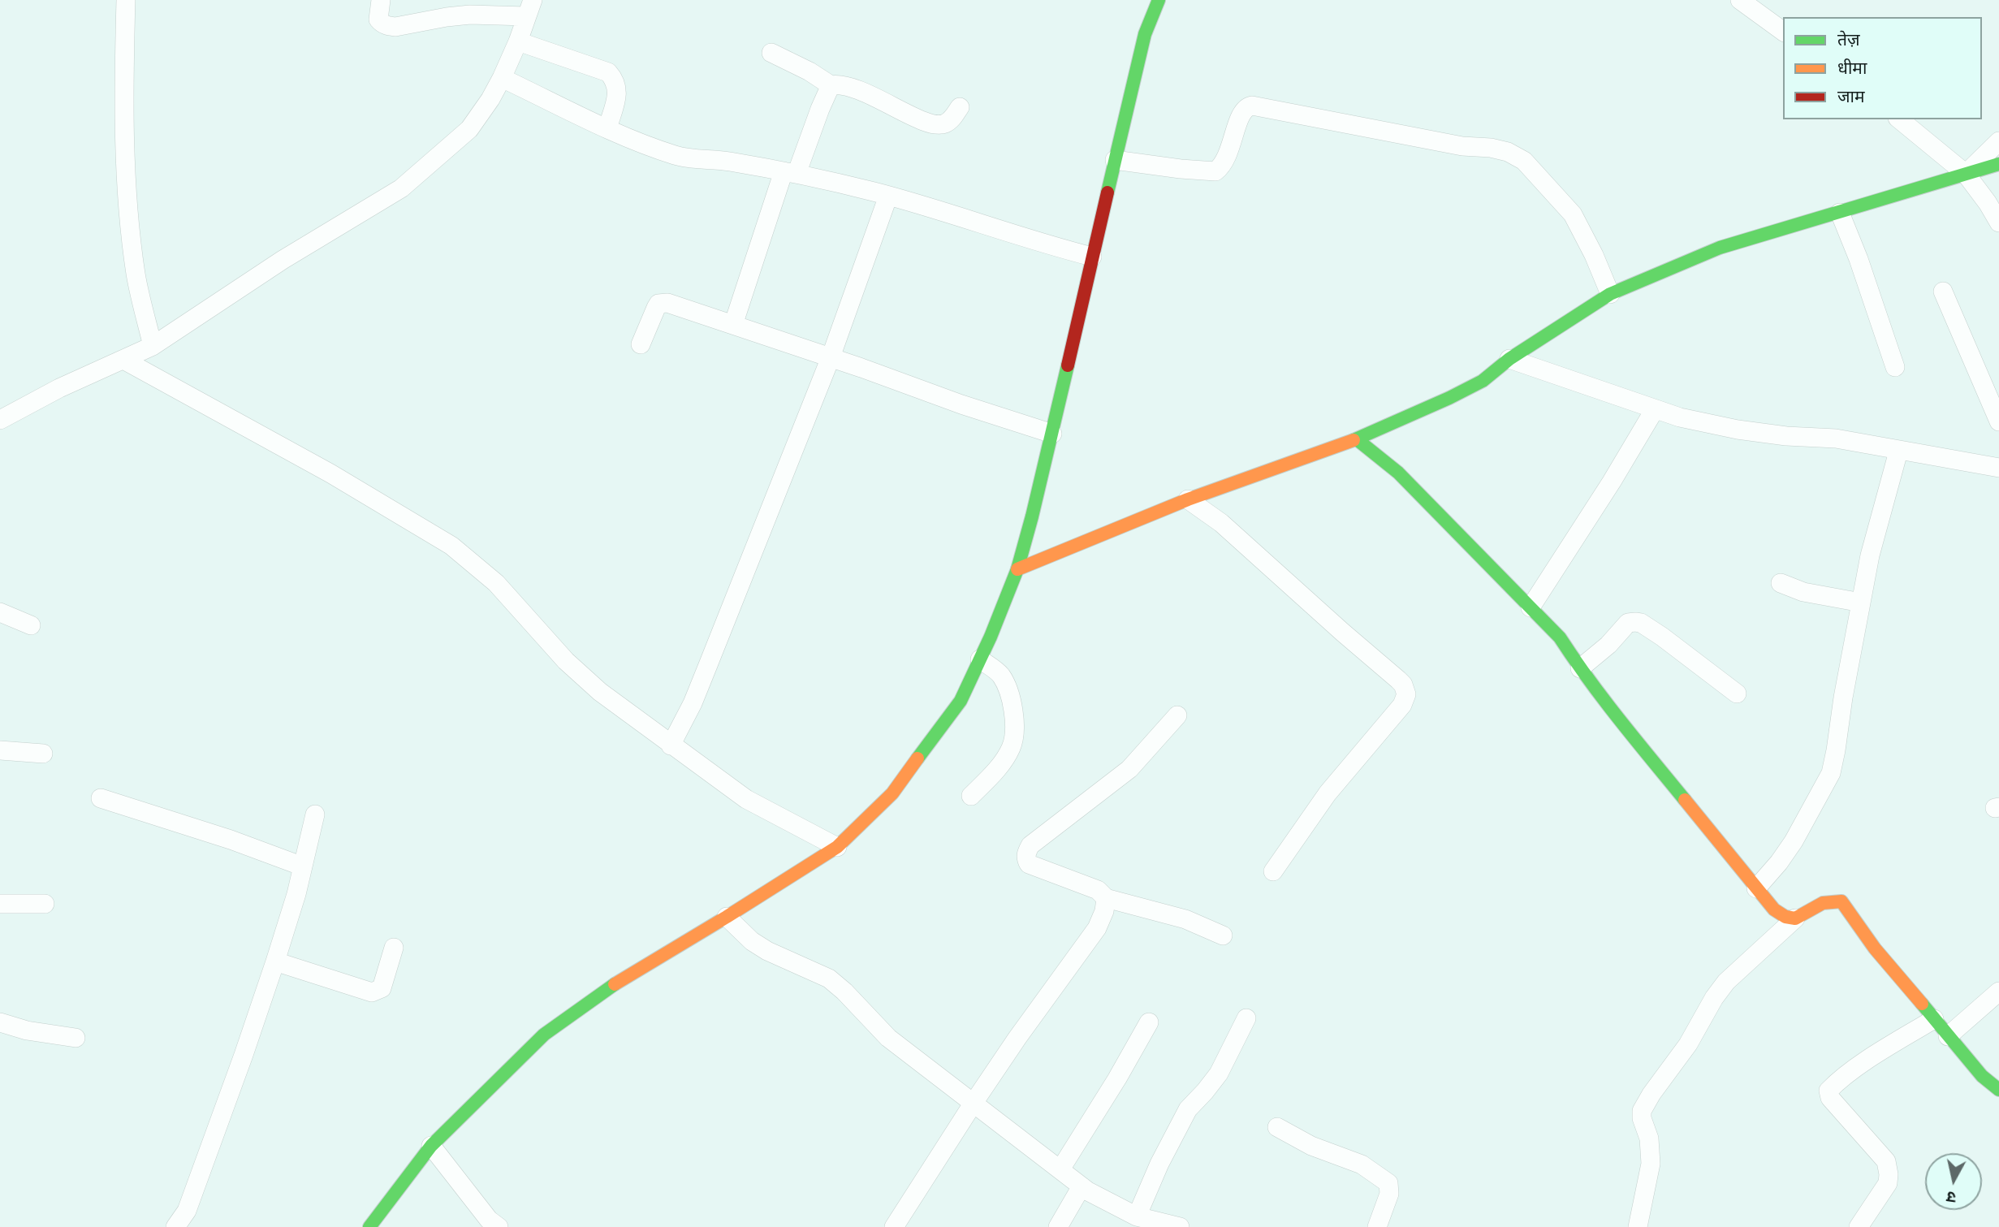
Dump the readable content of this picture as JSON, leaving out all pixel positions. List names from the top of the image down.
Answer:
{
  "legend": ["तेज़", "धीमा", "जाम"],
  "north": "bottom"
}
